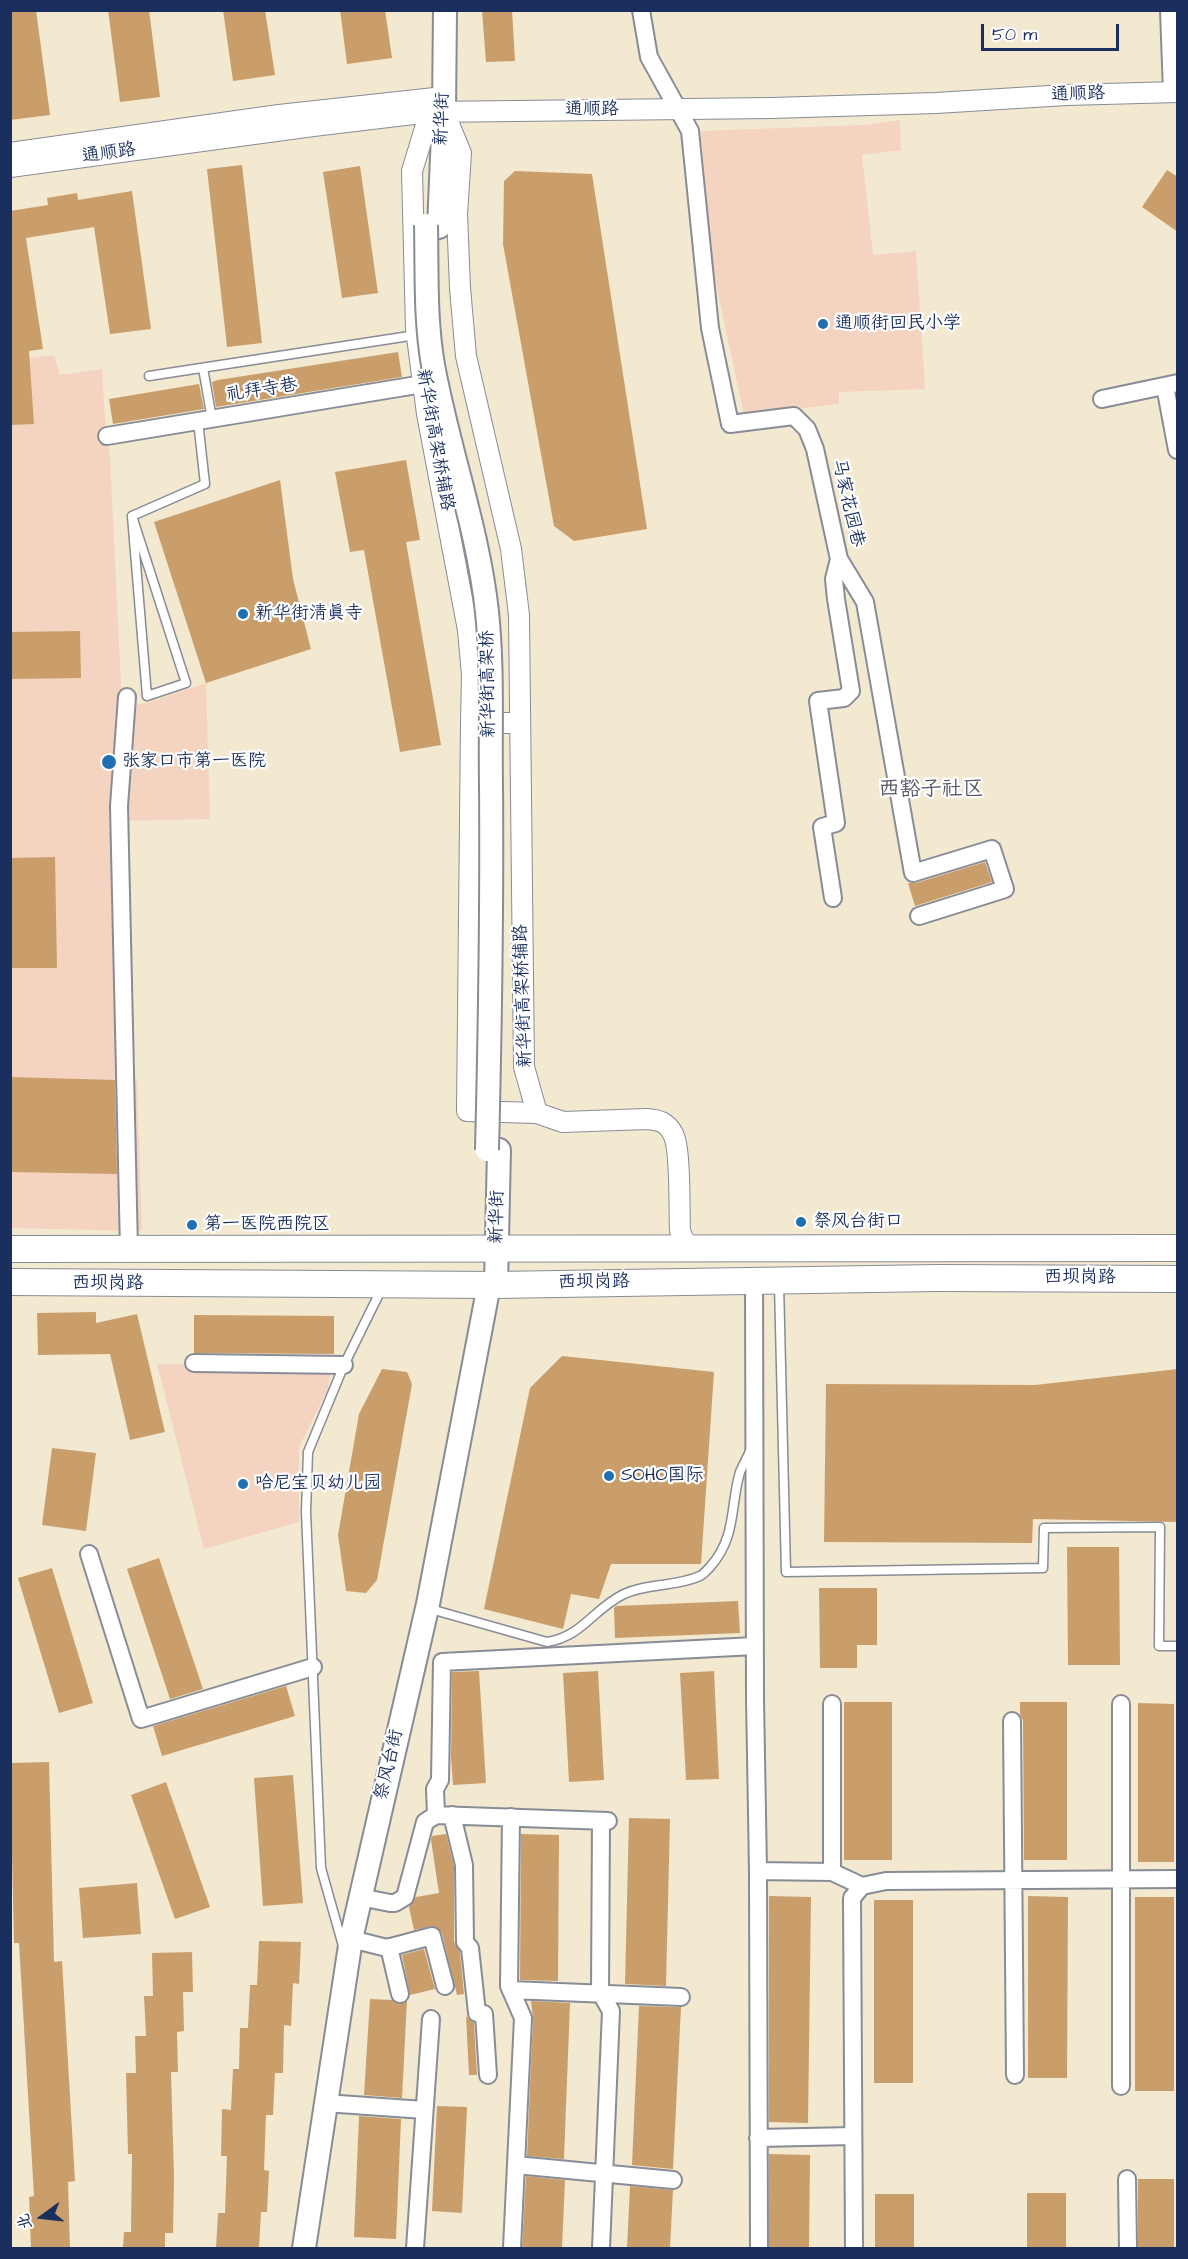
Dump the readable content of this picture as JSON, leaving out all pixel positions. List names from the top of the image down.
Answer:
{
  "streets": {
    "main road": [
      "新华街",
      "新华街高架桥",
      "西坝岗路",
      "祭风台街"
    ],
    "street": [
      "通顺路",
      "礼拜寺巷",
      "新华街高架桥辅路",
      "马家花园巷"
    ]
  },
  "crossings": [
    ["通顺路", "新华街"],
    ["通顺路", "新华街高架桥辅路"],
    ["通顺路", "马家花园巷"],
    ["新华街", "新华街高架桥辅路"],
    ["新华街", "新华街高架桥"],
    ["新华街", "西坝岗路"],
    ["新华街", "祭风台街"],
    ["礼拜寺巷", "新华街高架桥辅路"],
    ["西坝岗路", "祭风台街"]
  ],
  "districts": ["西豁子社区"],
  "places": [
    "通顺街回民小学",
    "新华街清真寺",
    "张家口市第一医院",
    "祭风台街口",
    "第一医院西院区",
    "SOHO国际",
    "哈尼宝贝幼儿园"
  ],
  "scale_bar": "50 m",
  "north": "left"
}
